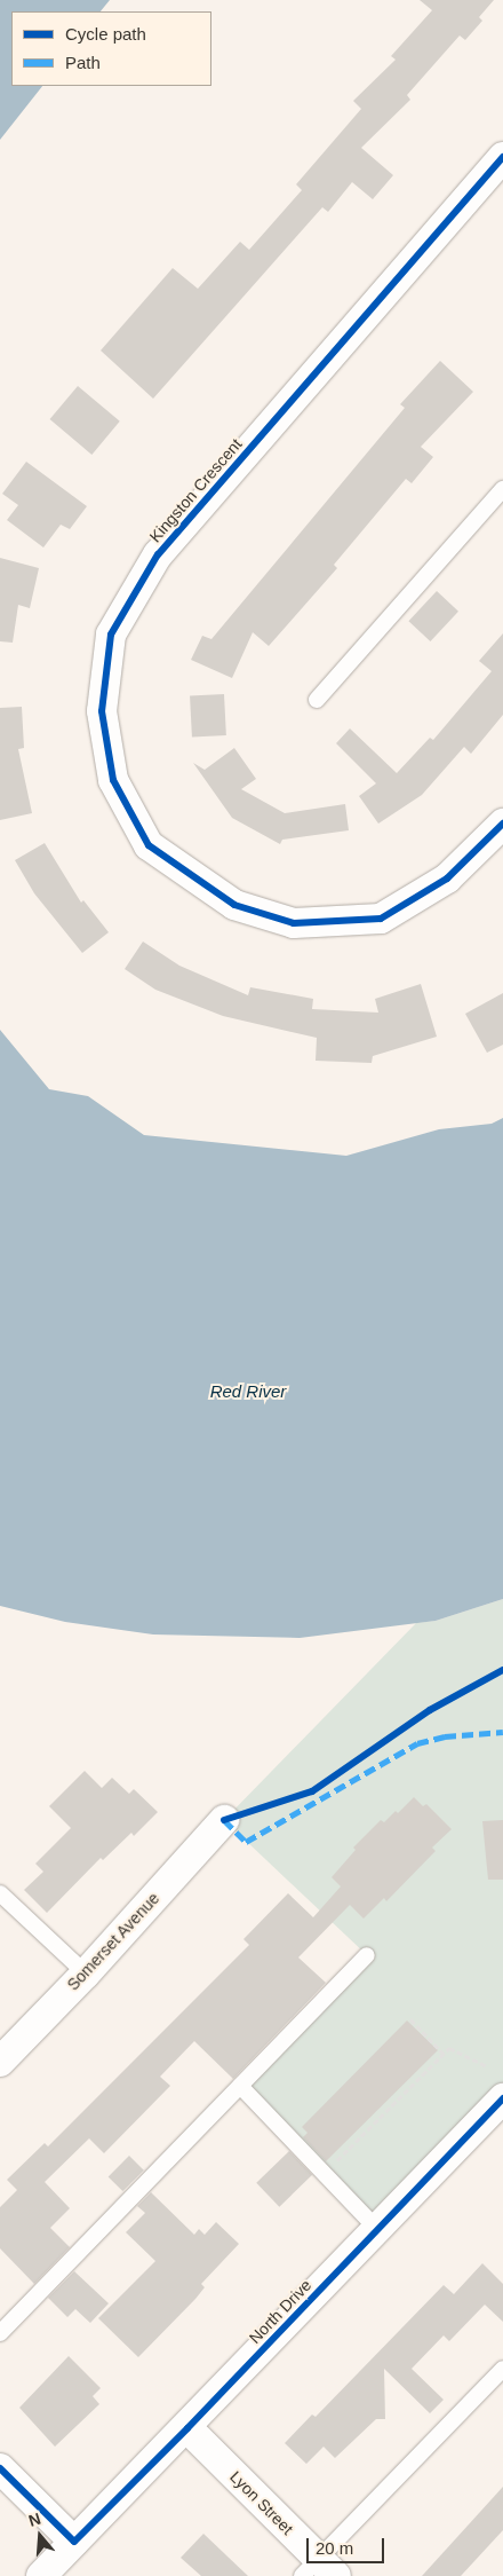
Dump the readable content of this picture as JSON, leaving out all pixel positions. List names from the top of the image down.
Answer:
{
  "streets": {
    "street": [
      "Kingston Crescent",
      "Somerset Avenue",
      "North Drive",
      "Lyon Street"
    ]
  },
  "crossings": [
    ["North Drive", "Lyon Street"]
  ],
  "water": ["Red River"],
  "legend": ["Cycle path", "Path"],
  "scale_bar": "20 m",
  "north": "top"
}
